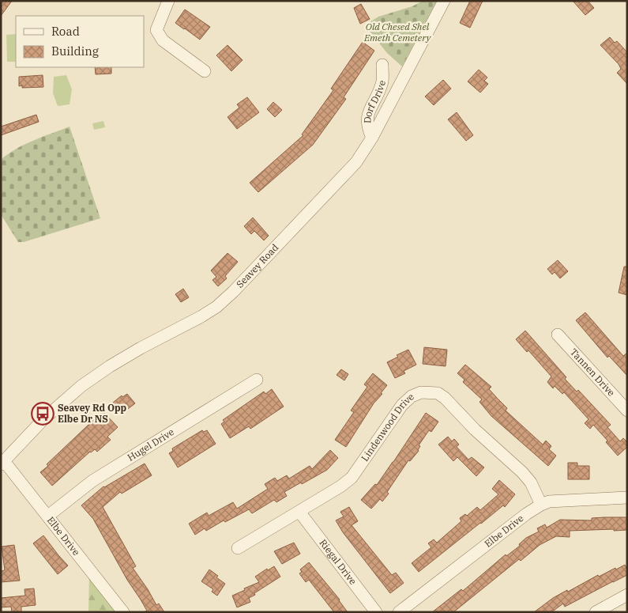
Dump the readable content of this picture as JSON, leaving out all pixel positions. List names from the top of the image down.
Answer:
{
  "streets": {
    "street": [
      "Dorf Drive",
      "Seavey Road",
      "Tannen Drive",
      "Lindenwood Drive",
      "Hugel Drive",
      "Elbe Drive",
      "Riegal Drive"
    ]
  },
  "crossings": [
    ["Dorf Drive", "Seavey Road"],
    ["Seavey Road", "Elbe Drive"],
    ["Lindenwood Drive", "Elbe Drive"],
    ["Lindenwood Drive", "Riegal Drive"],
    ["Hugel Drive", "Elbe Drive"]
  ],
  "parks": ["Old Chesed Shel Emeth Cemetery"],
  "places": {
    "bus stop": ["Seavey Rd Opp Elbe Dr NS"]
  },
  "legend": ["Road", "Building"]
}
